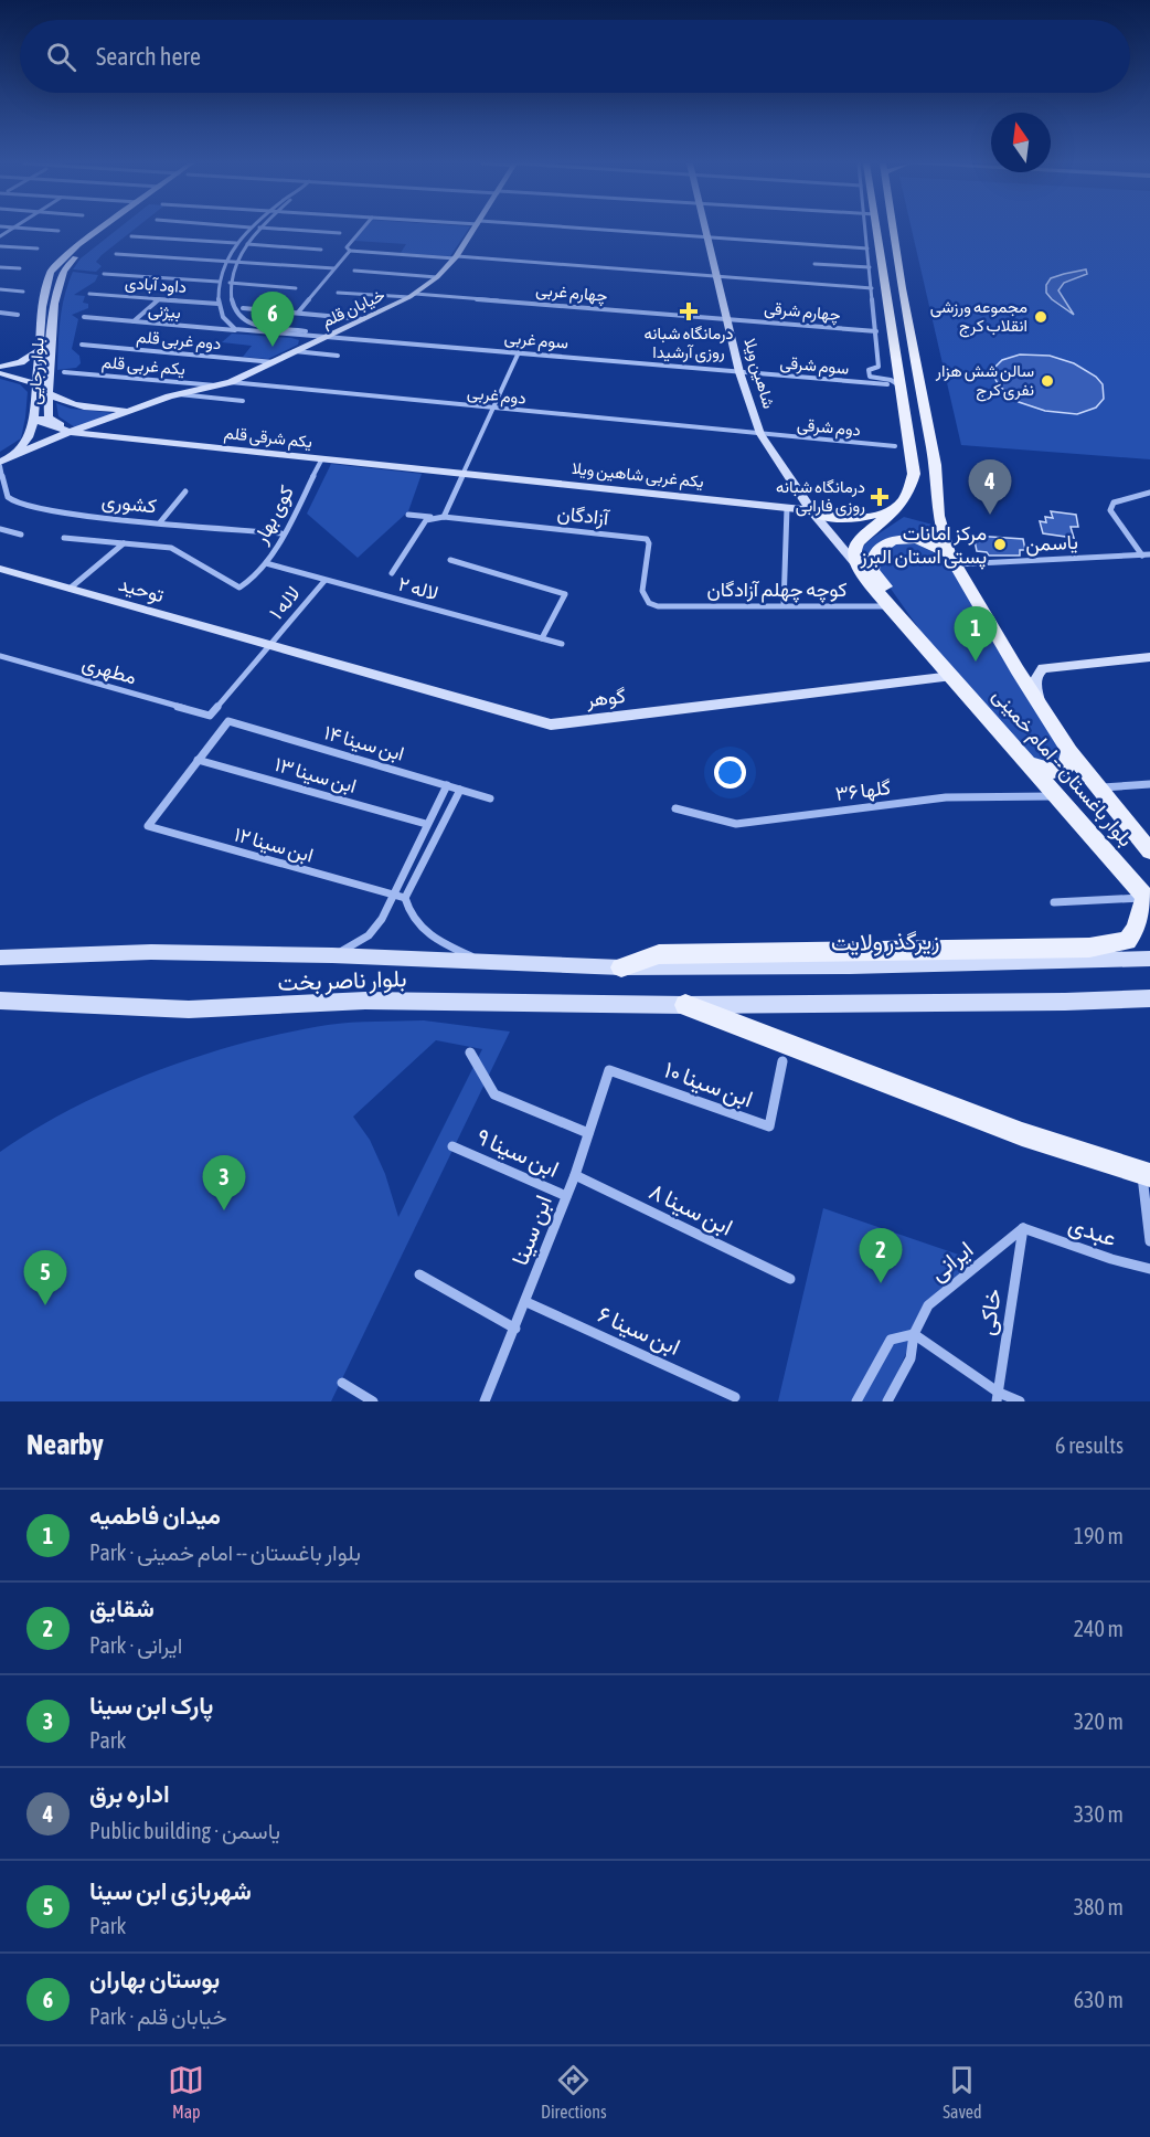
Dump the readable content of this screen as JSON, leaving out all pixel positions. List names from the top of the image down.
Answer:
{
  "streets": {
    "main road": [
      "خیابان قلم",
      "بلوار رجایی",
      "شاهین ویلا",
      "یکم شرقی قلم",
      "یکم غربی شاهین ویلا",
      "توحید",
      "گوهر",
      "بلوار باغستان -- امام خمینی",
      "زیرگذر ولایت",
      "بلوار ناصر بخت"
    ],
    "street": [
      "داود آبادی",
      "چهارم غربی",
      "بیژنی",
      "چهارم شرقی",
      "دوم غربی قلم",
      "سوم غربی",
      "یکم غربی قلم",
      "سوم شرقی",
      "دوم غربی",
      "دوم شرقی",
      "کشوری",
      "کوی بهار",
      "آزادگان",
      "یاسمن",
      "لاله ۲",
      "کوچه چهلم آزادگان",
      "لاله ۱",
      "مطهری",
      "ابن سینا ۱۴",
      "ابن سینا ۱۳",
      "۳۶ گلها",
      "ابن سینا ۱۲",
      "ابن سینا ۱۰",
      "ابن سینا ۹",
      "ابن سینا ۸",
      "ابن سینا",
      "عبدی",
      "ایرانی",
      "خاکی",
      "ابن سینا ۶"
    ]
  },
  "crossings": [
    ["چهارم غربی", "خیابان قلم"],
    ["چهارم غربی", "چهارم شرقی"],
    ["چهارم غربی", "شاهین ویلا"],
    ["خیابان قلم", "بیژنی"],
    ["خیابان قلم", "دوم غربی قلم"],
    ["خیابان قلم", "سوم غربی"],
    ["خیابان قلم", "یکم غربی قلم"],
    ["خیابان قلم", "بلوار رجایی"],
    ["خیابان قلم", "دوم غربی"],
    ["خیابان قلم", "یکم شرقی قلم"],
    ["خیابان قلم", "کشوری"],
    ["بیژنی", "سوم غربی"],
    ["چهارم شرقی", "شاهین ویلا"],
    ["سوم غربی", "سوم شرقی"],
    ["سوم غربی", "شاهین ویلا"],
    ["سوم شرقی", "شاهین ویلا"],
    ["بلوار رجایی", "یکم شرقی قلم"],
    ["شاهین ویلا", "دوم غربی"],
    ["شاهین ویلا", "دوم شرقی"],
    ["شاهین ویلا", "یکم غربی شاهین ویلا"],
    ["شاهین ویلا", "بلوار باغستان -- امام خمینی"],
    ["دوم غربی", "دوم شرقی"],
    ["یکم شرقی قلم", "یکم غربی شاهین ویلا"],
    ["یکم شرقی قلم", "کوی بهار"],
    ["کشوری", "کوی بهار"],
    ["کوی بهار", "لاله ۲"],
    ["آزادگان", "کوچه چهلم آزادگان"],
    ["یاسمن", "بلوار باغستان -- امام خمینی"],
    ["لاله ۲", "لاله ۱"],
    ["توحید", "لاله ۱"],
    ["توحید", "گوهر"],
    ["کوچه چهلم آزادگان", "بلوار باغستان -- امام خمینی"],
    ["لاله ۱", "مطهری"],
    ["لاله ۱", "گوهر"],
    ["گوهر", "بلوار باغستان -- امام خمینی"],
    ["ابن سینا ۱۴", "ابن سینا ۱۳"],
    ["ابن سینا ۱۴", "ابن سینا ۱۲"],
    ["بلوار باغستان -- امام خمینی", "۳۶ گلها"],
    ["ابن سینا ۱۳", "ابن سینا ۱۲"],
    ["زیرگذر ولایت", "بلوار ناصر بخت"],
    ["ابن سینا ۱۰", "ابن سینا"],
    ["ابن سینا ۹", "ابن سینا"],
    ["ابن سینا ۸", "ابن سینا"],
    ["ابن سینا", "ابن سینا ۶"],
    ["عبدی", "ایرانی"],
    ["عبدی", "خاکی"],
    ["ایرانی", "خاکی"]
  ],
  "places": {
    "health": ["درمانگاه شبانه روزی آرشیدا", "درمانگاه شبانه روزی فارابی"],
    "other": ["مجموعه ورزشی انقلاب کرج", "سالن شش هزار نفری کرج", "مرکز امانات پستی استان البرز"]
  },
  "north": "top",
  "page": {
    "search": "Search here",
    "pins": [
      "6",
      "4",
      "1",
      "3",
      "2",
      "5"
    ],
    "heading": ["Nearby", "6 results"],
    "list": [
      {
        "mark": "1",
        "name": "میدان فاطمیه",
        "note": "Park · بلوار باغستان -- امام خمینی",
        "value": "190 m"
      },
      {
        "mark": "2",
        "name": "شقایق",
        "note": "Park · ایرانی",
        "value": "240 m"
      },
      {
        "mark": "3",
        "name": "پارک ابن سینا",
        "note": "Park",
        "value": "320 m"
      },
      {
        "mark": "4",
        "name": "اداره برق",
        "note": "Public building · یاسمن",
        "value": "330 m"
      },
      {
        "mark": "5",
        "name": "شهربازی ابن سینا",
        "note": "Park",
        "value": "380 m"
      },
      {
        "mark": "6",
        "name": "بوستان بهاران",
        "note": "Park · خیابان قلم",
        "value": "630 m"
      }
    ],
    "nav": ["Map", "Directions", "Saved"]
  }
}
